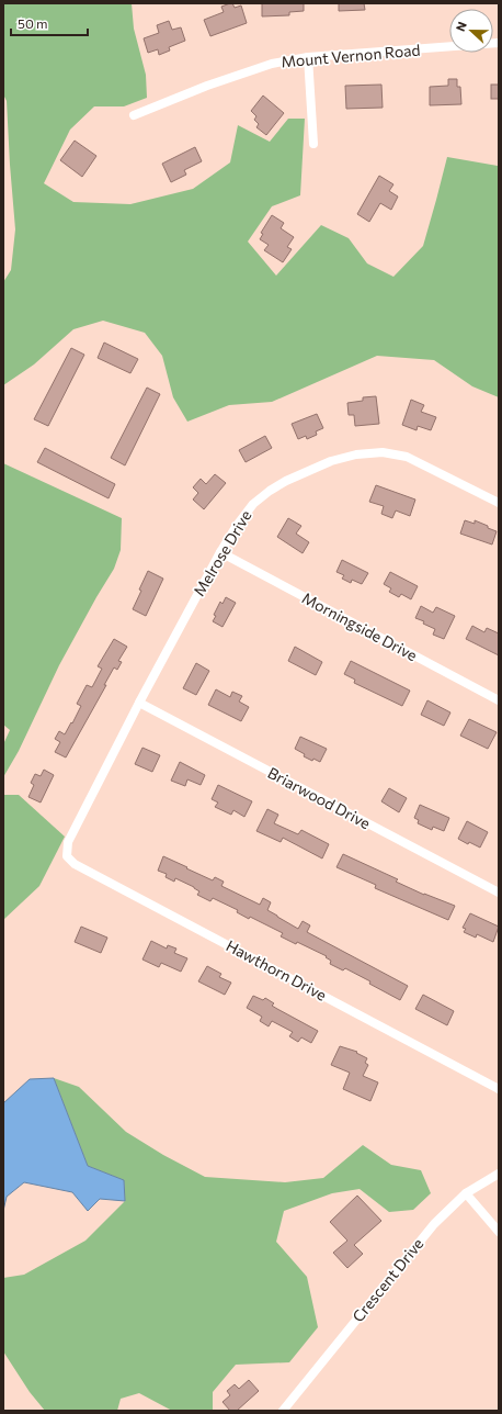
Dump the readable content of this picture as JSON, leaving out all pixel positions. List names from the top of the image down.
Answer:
{
  "streets": {
    "street": [
      "Mount Vernon Road",
      "Melrose Drive",
      "Morningside Drive",
      "Briarwood Drive",
      "Hawthorn Drive",
      "Crescent Drive"
    ]
  },
  "crossings": [
    ["Melrose Drive", "Morningside Drive"],
    ["Melrose Drive", "Briarwood Drive"],
    ["Melrose Drive", "Hawthorn Drive"]
  ],
  "scale_bar": "50 m",
  "north": "left"
}
